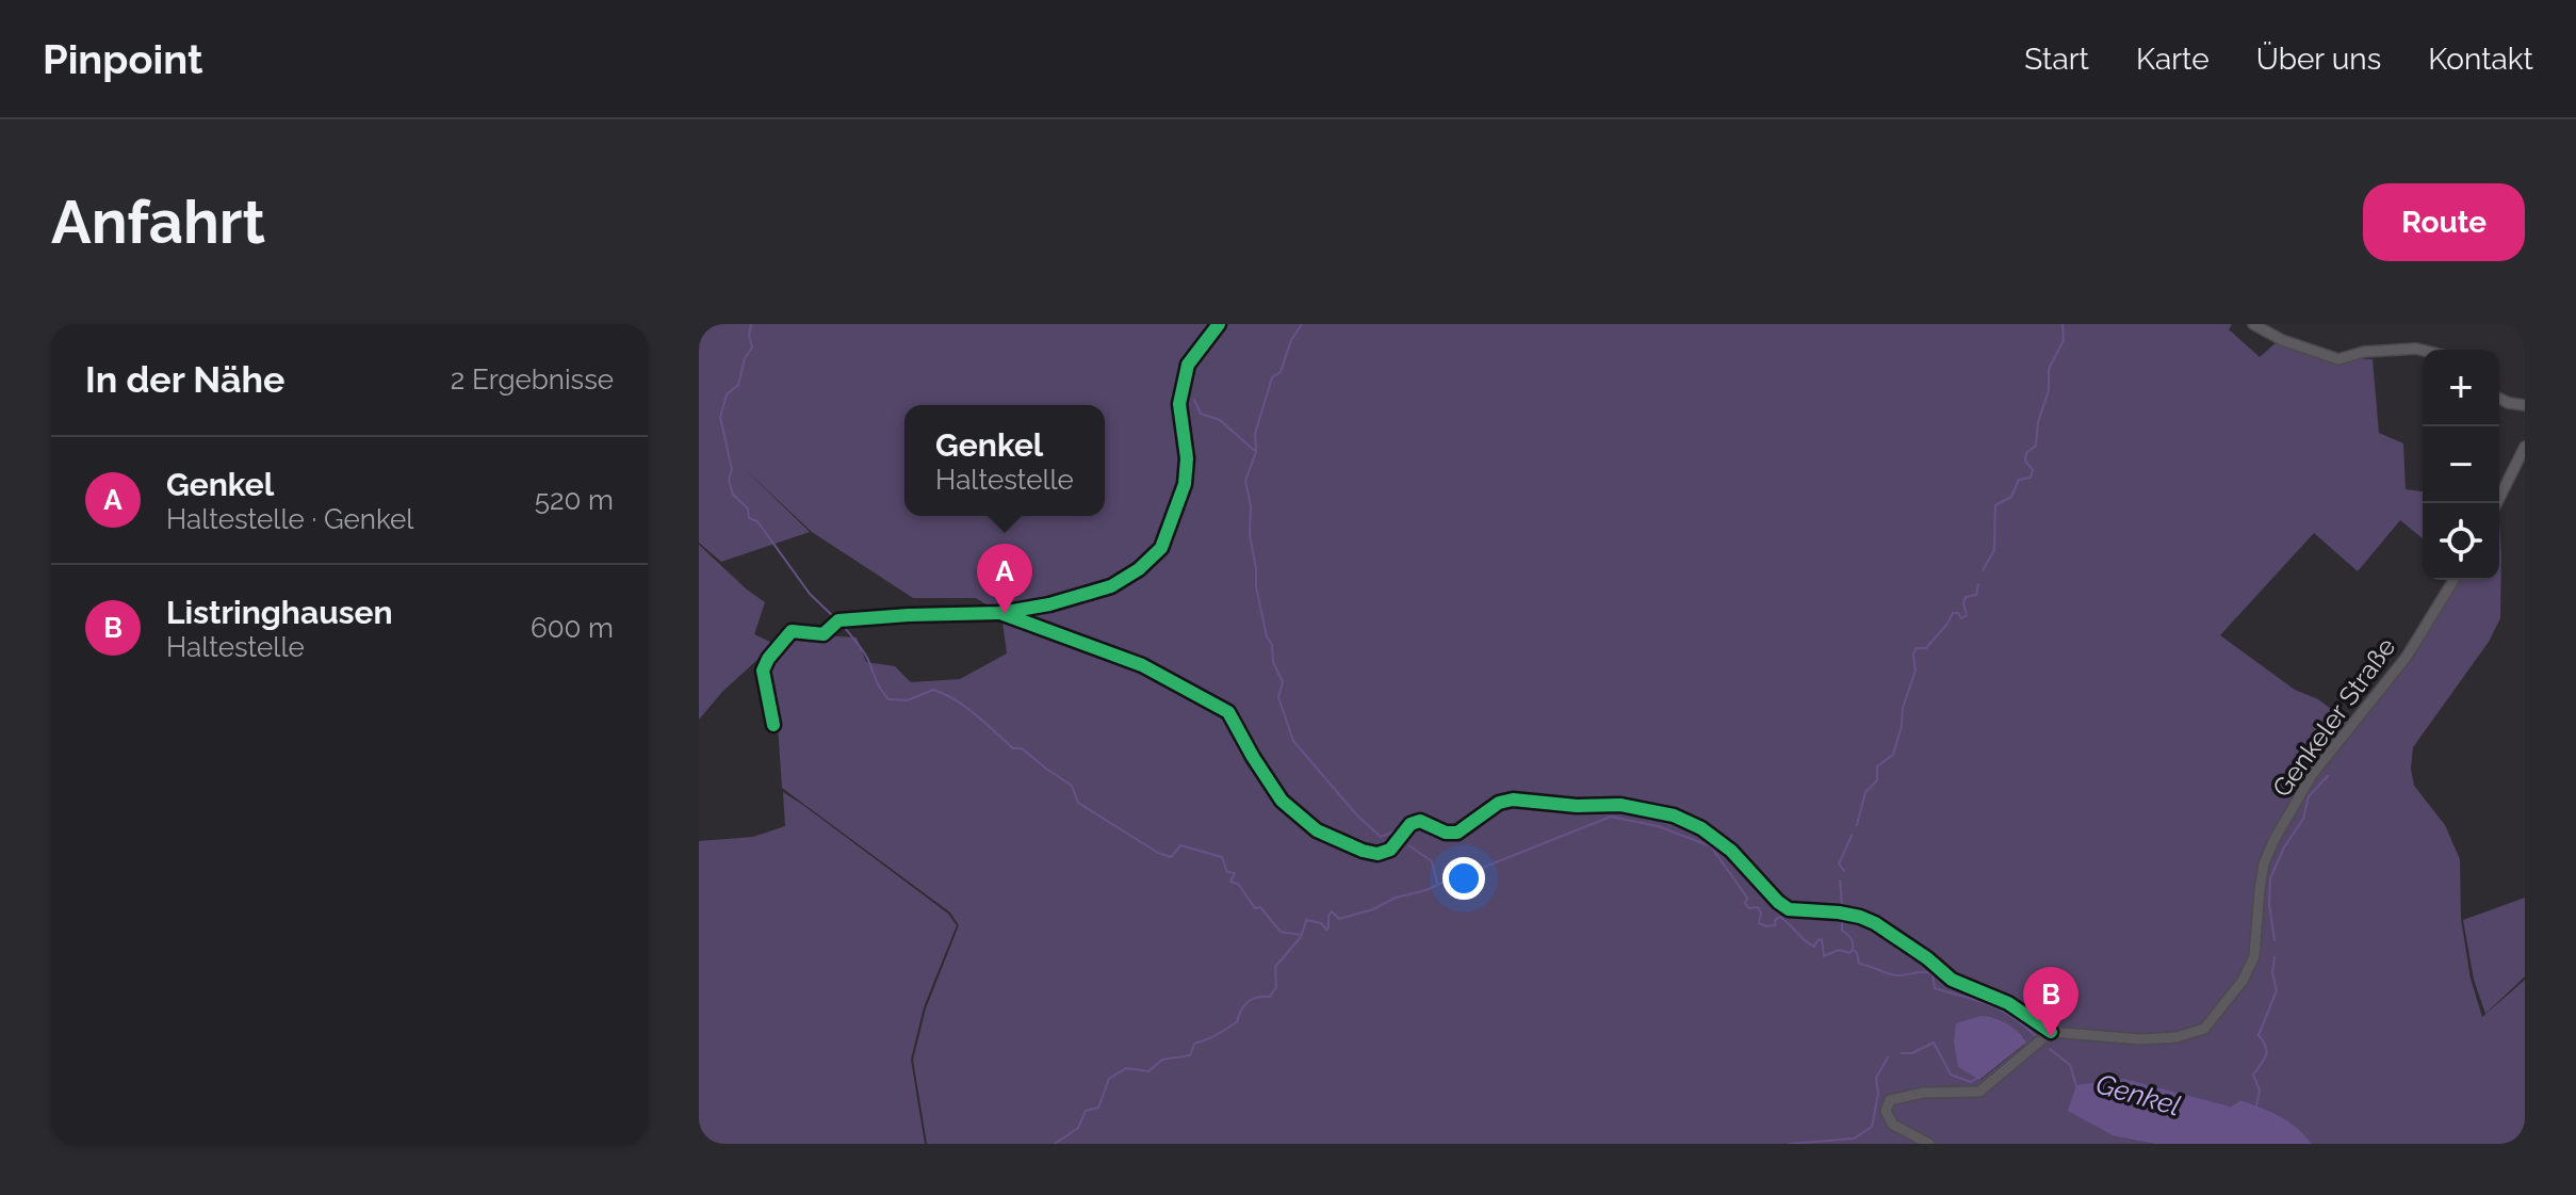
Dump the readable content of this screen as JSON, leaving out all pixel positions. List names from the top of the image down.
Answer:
{
  "streets": {
    "street": ["Genkeler Straße"]
  },
  "water": ["Genkel"],
  "page": {
    "header": "Pinpoint",
    "nav": [
      "Start",
      "Karte",
      "Über uns",
      "Kontakt"
    ],
    "buttons": "Route",
    "title": "Anfahrt",
    "heading": ["In der Nähe", "2 Ergebnisse"],
    "map_buttons": ["+", "−"],
    "popup": ["Genkel", "Haltestelle"],
    "list": [
      {
        "mark": "A",
        "name": "Genkel",
        "note": "Haltestelle · Genkel",
        "value": "520 m"
      },
      {
        "mark": "B",
        "name": "Listringhausen",
        "note": "Haltestelle",
        "value": "600 m"
      }
    ],
    "pins": ["A", "B"]
  }
}
